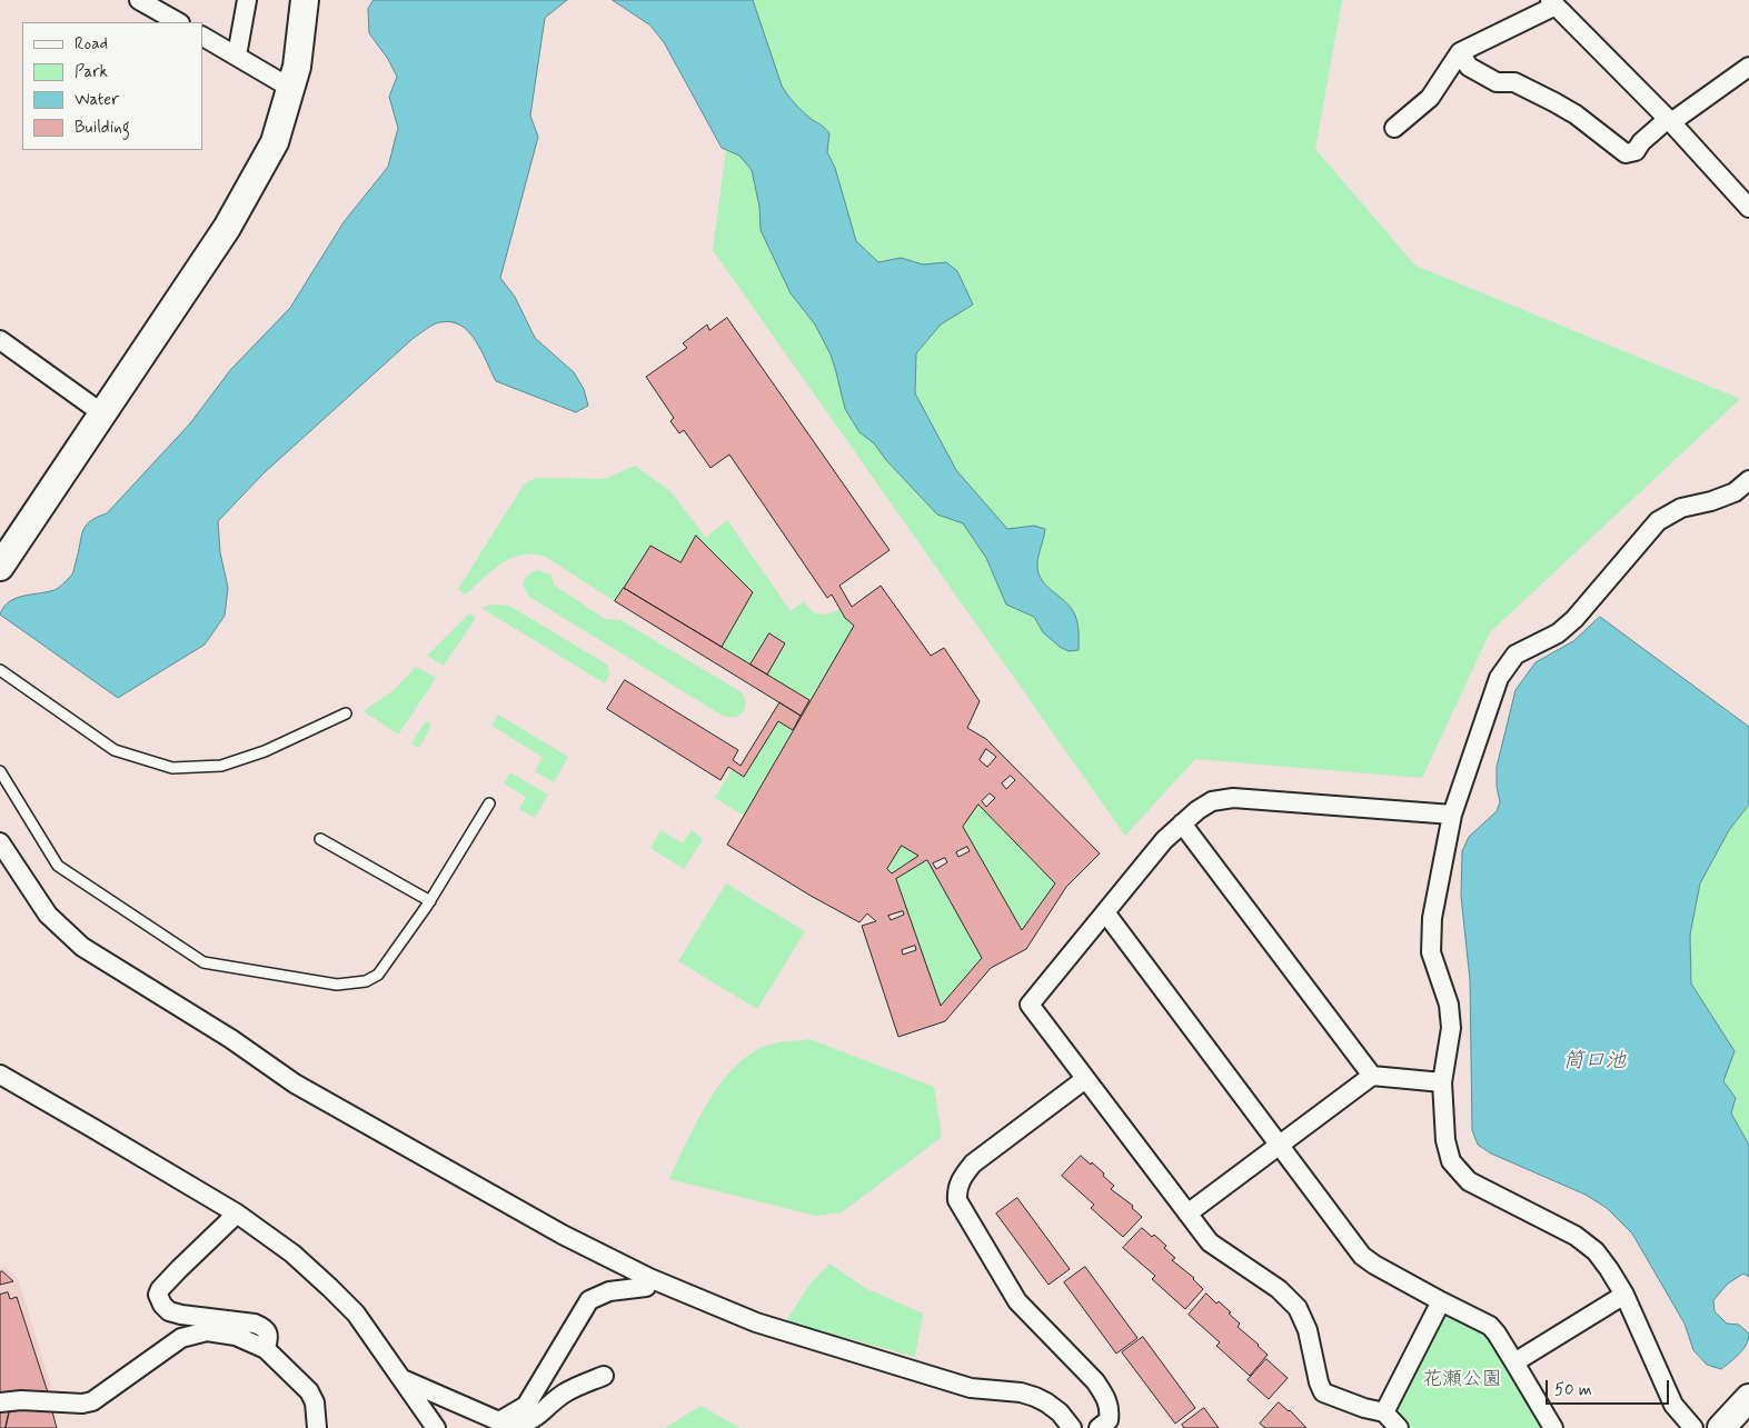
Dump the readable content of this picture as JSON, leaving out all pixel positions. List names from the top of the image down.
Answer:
{
  "water": ["筒口池"],
  "parks": ["花瀬公園"],
  "legend": [
    "Road",
    "Park",
    "Water",
    "Building"
  ],
  "scale_bar": "50 m"
}
